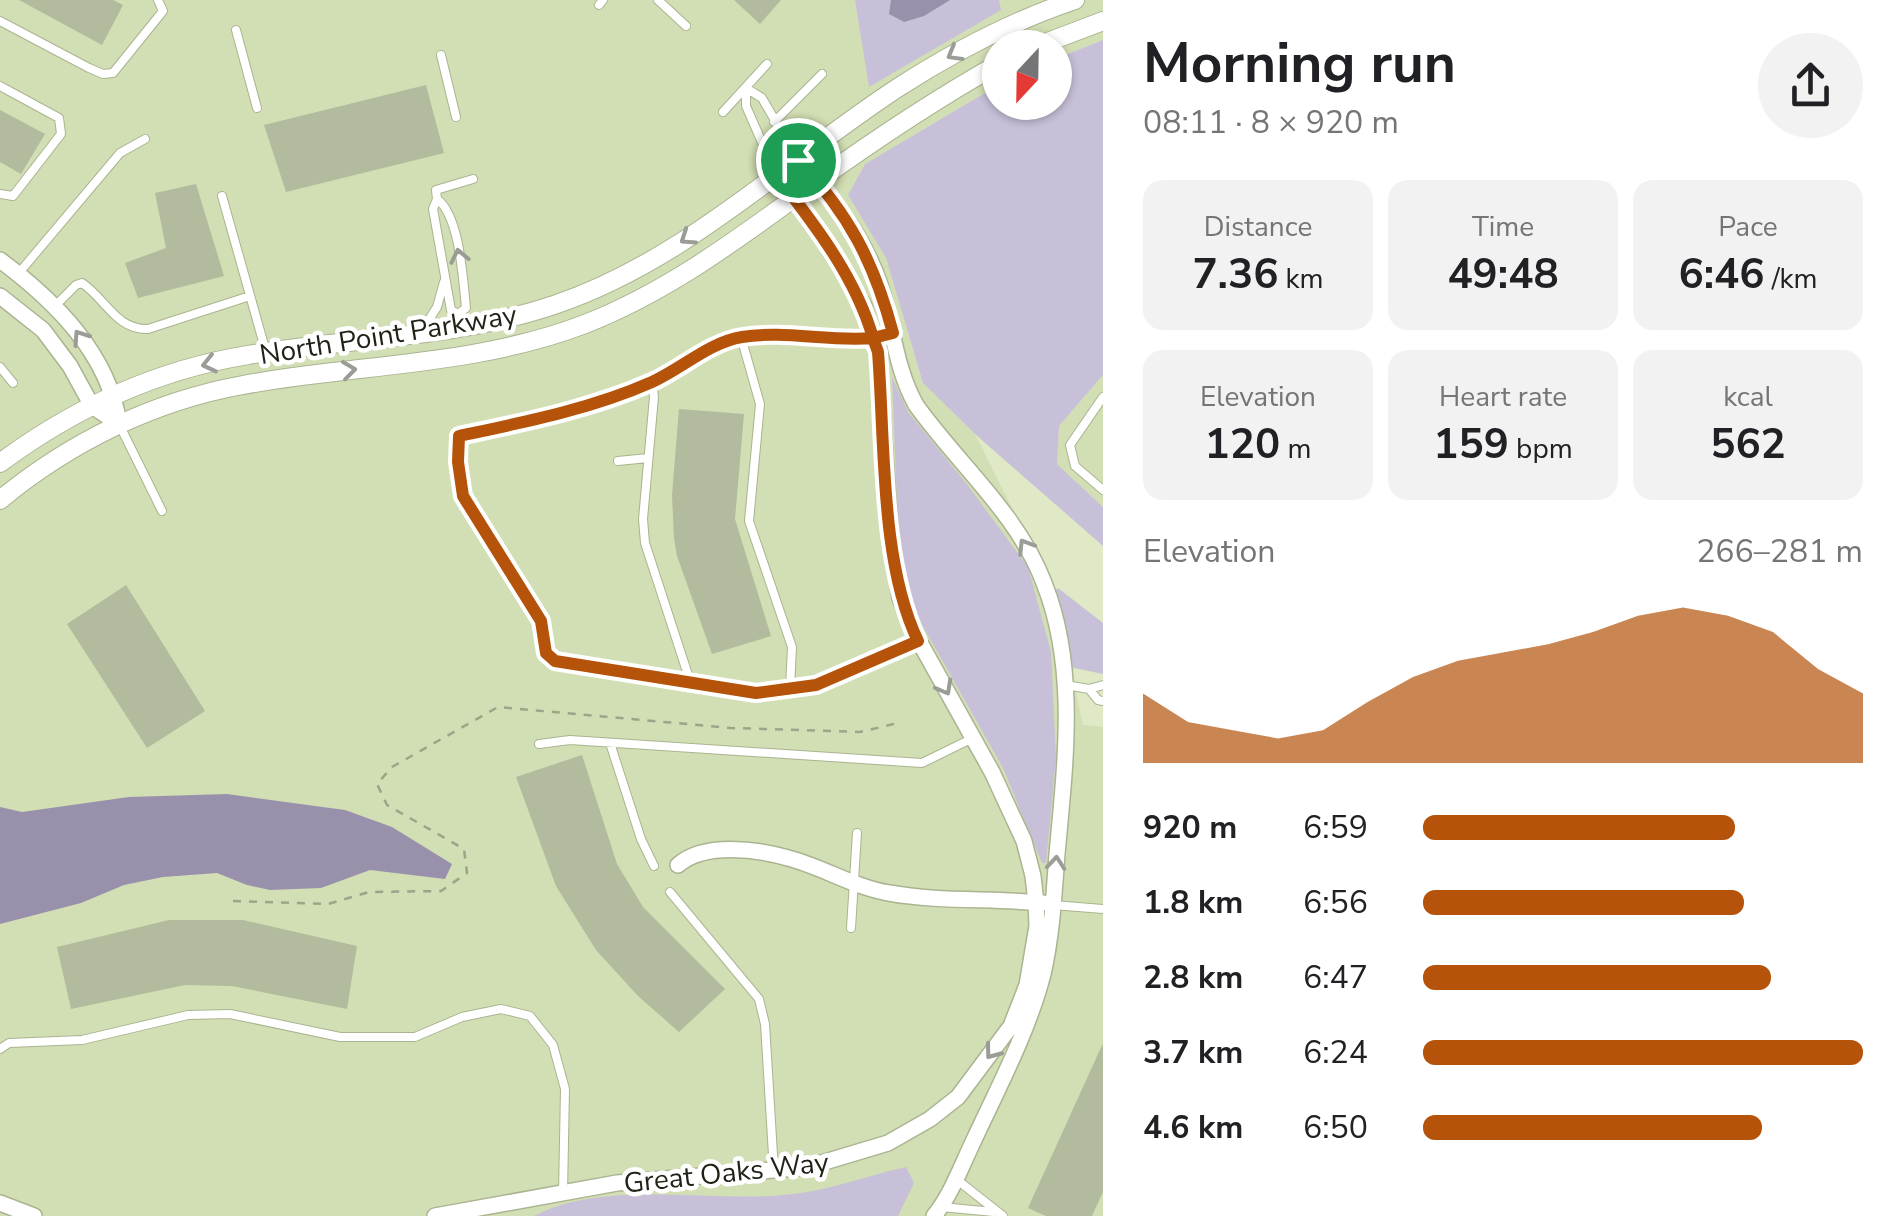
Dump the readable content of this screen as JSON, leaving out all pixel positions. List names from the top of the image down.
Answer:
{
  "streets": {
    "street": ["North Point Parkway", "Great Oaks Way"]
  },
  "crossings": [
    ["North Point Parkway", "Great Oaks Way"]
  ],
  "north": "bottom",
  "page": {
    "heading": ["Morning run", "08:11 · 8 × 920 m"],
    "stats": [
      ["Distance", "7.36 km"],
      ["Time", "49:48"],
      ["Pace", "6:46 /km"],
      ["Elevation", "120 m"],
      ["Heart rate", "159 bpm"],
      ["kcal", "562"]
    ],
    "chart": ["Elevation", "266–281 m"],
    "list": [
      {
        "name": "920 m",
        "note": "6:59"
      },
      {
        "name": "1.8 km",
        "note": "6:56"
      },
      {
        "name": "2.8 km",
        "note": "6:47"
      },
      {
        "name": "3.7 km",
        "note": "6:24"
      },
      {
        "name": "4.6 km",
        "note": "6:50"
      }
    ]
  }
}
